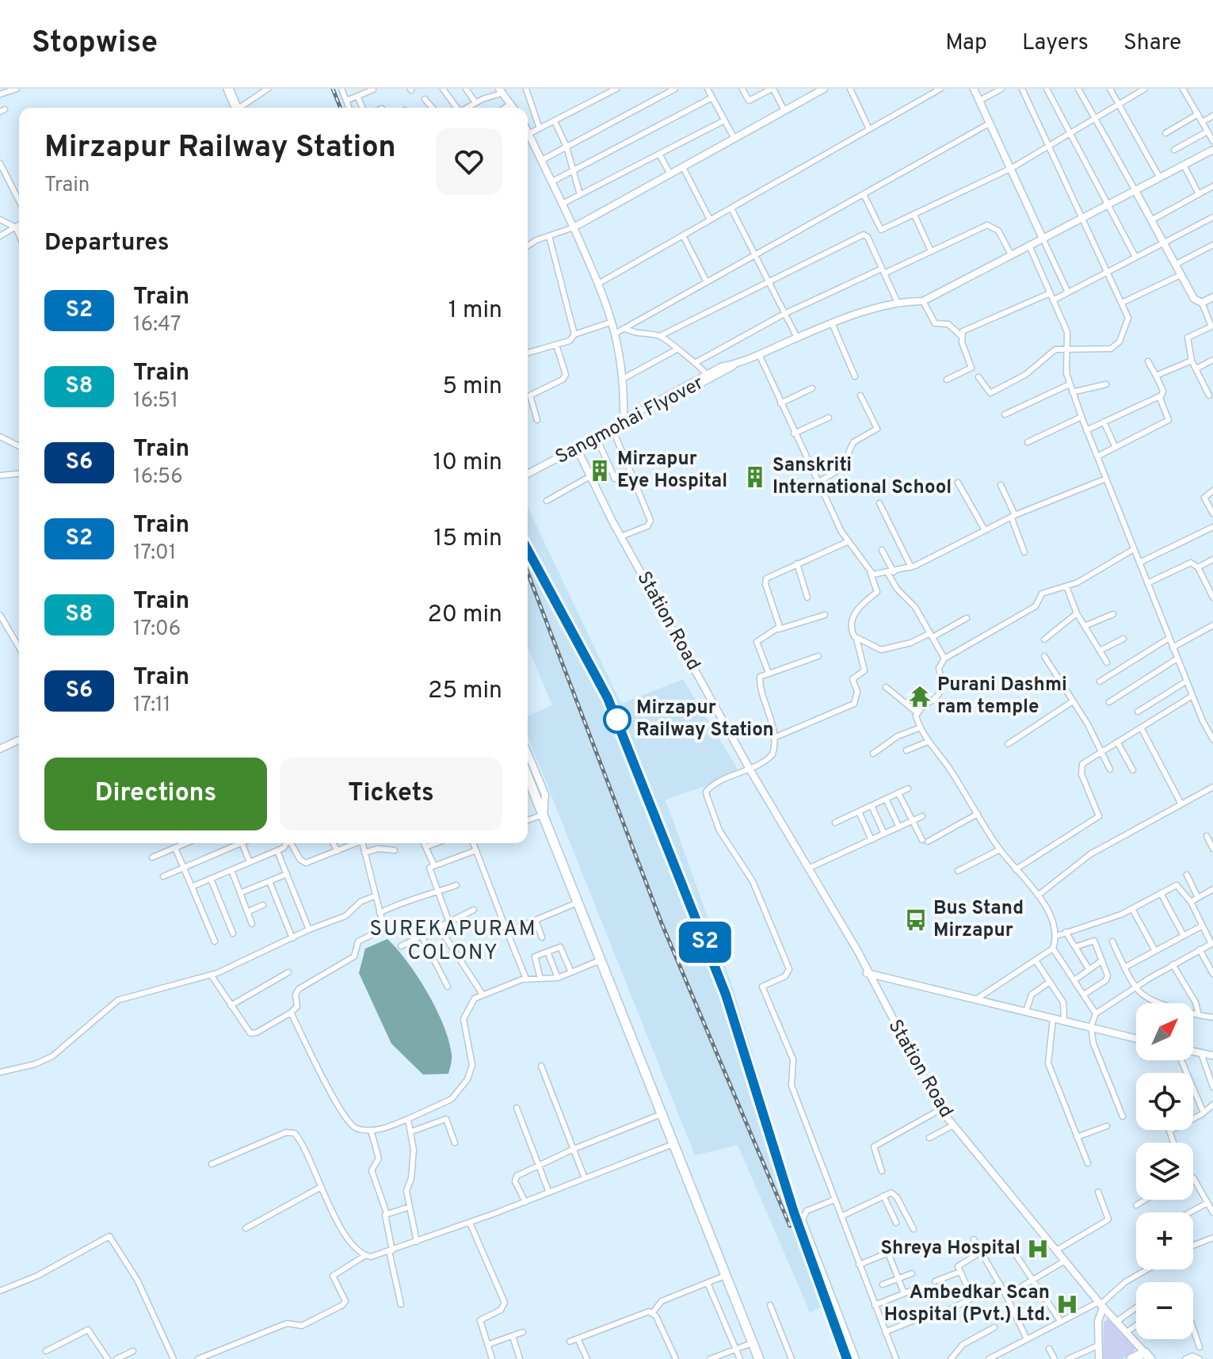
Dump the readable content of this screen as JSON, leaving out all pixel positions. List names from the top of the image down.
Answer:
{
  "streets": {
    "street": ["Sangmohai Flyover", "Station Road"]
  },
  "crossings": [
    ["Sangmohai Flyover", "Station Road"]
  ],
  "districts": ["SUREKAPURAM COLONY"],
  "places": {
    "building": ["Mirzapur Eye Hospital", "Sanskriti International School"],
    "temple": ["Purani Dashmi ram temple"],
    "other": ["Mirzapur Railway Station"],
    "bus stop": ["Bus Stand Mirzapur"],
    "hospital": ["Shreya Hospital", "Ambedkar Scan Hospital (Pvt.) Ltd."]
  },
  "north": "top right",
  "page": {
    "header": "Stopwise",
    "nav": ["Map", "Layers", "Share"],
    "on_map": "S2",
    "heading": [
      ["Mirzapur Railway Station", "Train"],
      "Departures"
    ],
    "list": [
      {
        "mark": "S2",
        "name": "Train",
        "note": "16:47",
        "value": "1 min"
      },
      {
        "mark": "S8",
        "name": "Train",
        "note": "16:51",
        "value": "5 min"
      },
      {
        "mark": "S6",
        "name": "Train",
        "note": "16:56",
        "value": "10 min"
      },
      {
        "mark": "S2",
        "name": "Train",
        "note": "17:01",
        "value": "15 min"
      },
      {
        "mark": "S8",
        "name": "Train",
        "note": "17:06",
        "value": "20 min"
      },
      {
        "mark": "S6",
        "name": "Train",
        "note": "17:11",
        "value": "25 min"
      }
    ],
    "buttons": ["Directions", "Tickets"],
    "map_buttons": ["+", "−"]
  }
}
